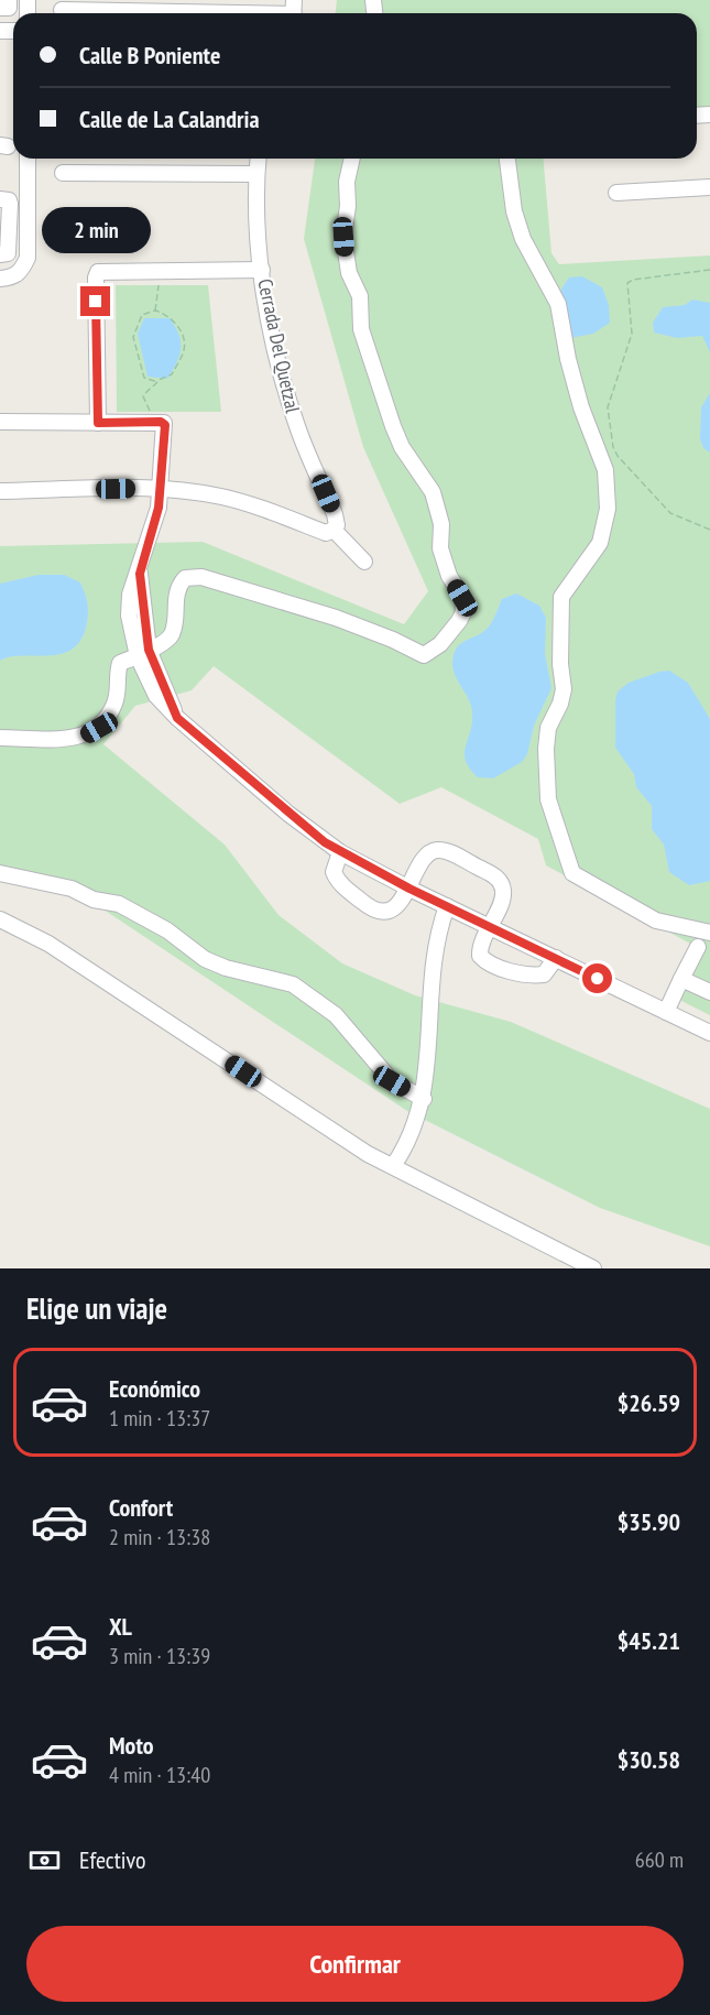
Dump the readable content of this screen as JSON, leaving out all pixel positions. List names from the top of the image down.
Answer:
{
  "streets": {
    "street": ["Cerrada Del Quetzal"]
  },
  "page": {
    "banner": ["Calle B Poniente", "Calle de La Calandria"],
    "bubble": "2 min",
    "heading": "Elige un viaje",
    "list": [
      {
        "name": "Económico",
        "note": "1 min · 13:37",
        "value": "$26.59"
      },
      {
        "name": "Confort",
        "note": "2 min · 13:38",
        "value": "$35.90"
      },
      {
        "name": "XL",
        "note": "3 min · 13:39",
        "value": "$45.21"
      },
      {
        "name": "Moto",
        "note": "4 min · 13:40",
        "value": "$30.58"
      }
    ],
    "pay": ["Efectivo", "660 m"],
    "buttons": "Confirmar"
  }
}
